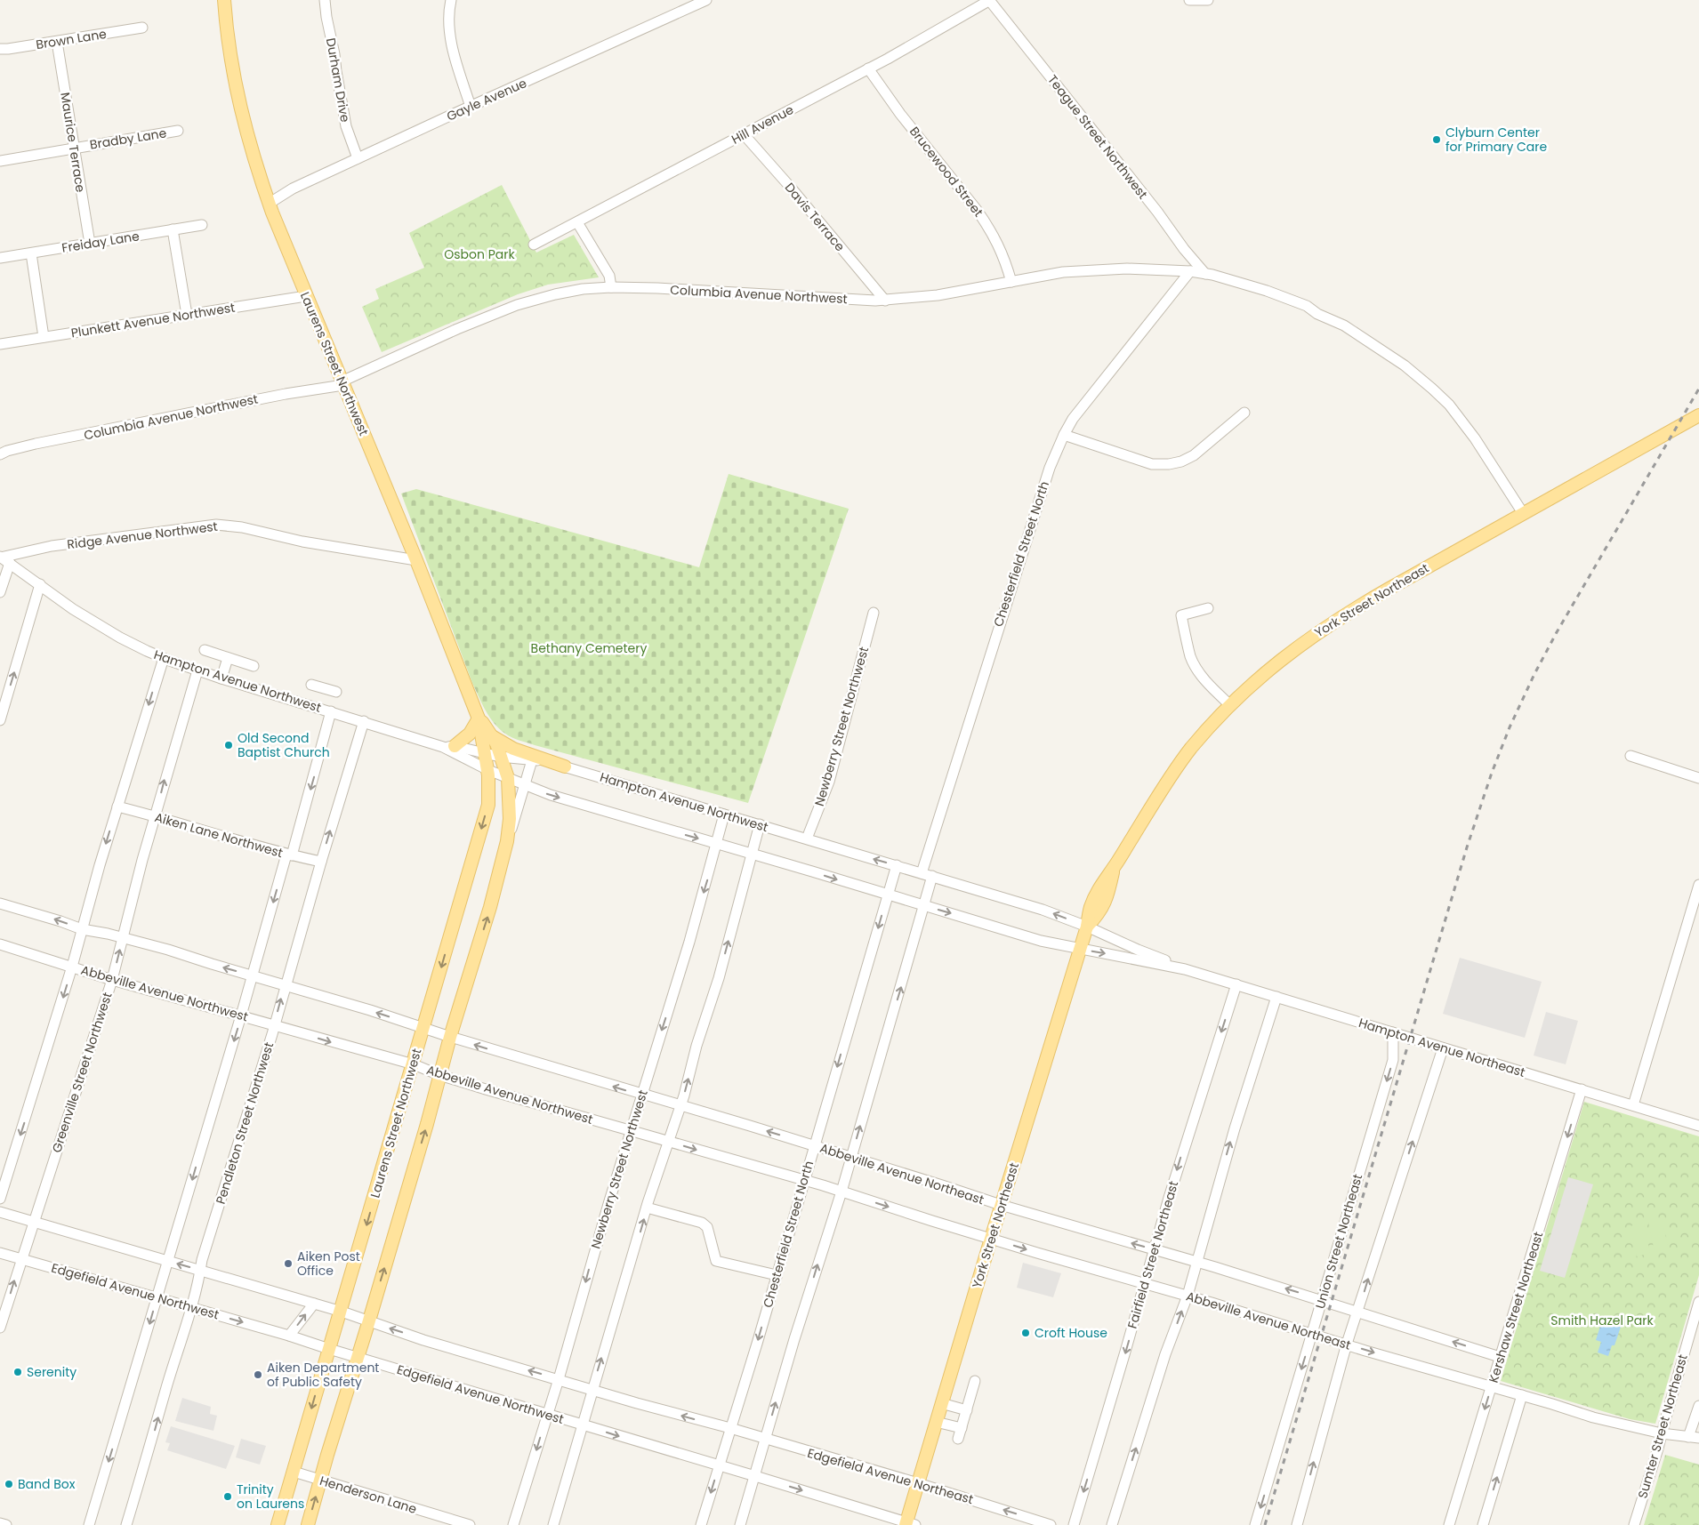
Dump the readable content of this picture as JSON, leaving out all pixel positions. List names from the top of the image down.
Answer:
{
  "streets": {
    "main road": ["Laurens Street Northwest", "York Street Northeast"],
    "street": [
      "Brown Lane",
      "Durham Drive",
      "Gayle Avenue",
      "Hill Avenue",
      "Teague Street Northwest",
      "Bradby Lane",
      "Maurice Terrace",
      "Brucewood Street",
      "Davis Terrace",
      "Freiday Lane",
      "Columbia Avenue Northwest",
      "Plunkett Avenue Northwest",
      "Ridge Avenue Northwest",
      "Chesterfield Street North",
      "Hampton Avenue Northwest",
      "Newberry Street Northwest",
      "Aiken Lane Northwest",
      "Abbeville Avenue Northwest",
      "Hampton Avenue Northeast",
      "Greenville Street Northwest",
      "Pendleton Street Northwest",
      "Abbeville Avenue Northeast",
      "Union Street Northeast",
      "Fairfield Street Northeast",
      "Edgefield Avenue Northwest",
      "Kershaw Street Northeast",
      "Sumter Street Northeast",
      "Edgefield Avenue Northeast",
      "Henderson Lane"
    ]
  },
  "crossings": [
    ["Brown Lane", "Maurice Terrace"],
    ["Durham Drive", "Gayle Avenue"],
    ["Gayle Avenue", "Laurens Street Northwest"],
    ["Hill Avenue", "Teague Street Northwest"],
    ["Hill Avenue", "Brucewood Street"],
    ["Hill Avenue", "Davis Terrace"],
    ["Teague Street Northwest", "Columbia Avenue Northwest"],
    ["Bradby Lane", "Maurice Terrace"],
    ["Maurice Terrace", "Freiday Lane"],
    ["Brucewood Street", "Columbia Avenue Northwest"],
    ["Davis Terrace", "Columbia Avenue Northwest"],
    ["Columbia Avenue Northwest", "Laurens Street Northwest"],
    ["Columbia Avenue Northwest", "Chesterfield Street North"],
    ["Columbia Avenue Northwest", "York Street Northeast"],
    ["Plunkett Avenue Northwest", "Laurens Street Northwest"],
    ["Laurens Street Northwest", "Ridge Avenue Northwest"],
    ["Laurens Street Northwest", "Hampton Avenue Northwest"],
    ["Laurens Street Northwest", "Abbeville Avenue Northwest"],
    ["Laurens Street Northwest", "Edgefield Avenue Northwest"],
    ["Laurens Street Northwest", "Henderson Lane"],
    ["Ridge Avenue Northwest", "Hampton Avenue Northwest"],
    ["Chesterfield Street North", "Hampton Avenue Northwest"],
    ["Chesterfield Street North", "Abbeville Avenue Northwest"],
    ["Chesterfield Street North", "Hampton Avenue Northeast"],
    ["Chesterfield Street North", "Abbeville Avenue Northeast"],
    ["Chesterfield Street North", "Edgefield Avenue Northwest"],
    ["Chesterfield Street North", "Edgefield Avenue Northeast"],
    ["York Street Northeast", "Hampton Avenue Northeast"],
    ["York Street Northeast", "Abbeville Avenue Northeast"],
    ["York Street Northeast", "Edgefield Avenue Northeast"],
    ["Hampton Avenue Northwest", "Newberry Street Northwest"],
    ["Hampton Avenue Northwest", "Hampton Avenue Northeast"],
    ["Hampton Avenue Northwest", "Greenville Street Northwest"],
    ["Hampton Avenue Northwest", "Pendleton Street Northwest"],
    ["Newberry Street Northwest", "Abbeville Avenue Northwest"],
    ["Newberry Street Northwest", "Edgefield Avenue Northwest"],
    ["Aiken Lane Northwest", "Greenville Street Northwest"],
    ["Aiken Lane Northwest", "Pendleton Street Northwest"],
    ["Abbeville Avenue Northwest", "Greenville Street Northwest"],
    ["Abbeville Avenue Northwest", "Pendleton Street Northwest"],
    ["Abbeville Avenue Northwest", "Abbeville Avenue Northeast"],
    ["Hampton Avenue Northeast", "Union Street Northeast"],
    ["Hampton Avenue Northeast", "Fairfield Street Northeast"],
    ["Hampton Avenue Northeast", "Kershaw Street Northeast"],
    ["Greenville Street Northwest", "Edgefield Avenue Northwest"],
    ["Pendleton Street Northwest", "Edgefield Avenue Northwest"],
    ["Abbeville Avenue Northeast", "Union Street Northeast"],
    ["Abbeville Avenue Northeast", "Fairfield Street Northeast"],
    ["Abbeville Avenue Northeast", "Kershaw Street Northeast"],
    ["Abbeville Avenue Northeast", "Sumter Street Northeast"]
  ],
  "parks": ["Osbon Park", "Bethany Cemetery", "Smith Hazel Park"],
  "places": [
    "Clyburn Center for Primary Care",
    "Old Second Baptist Church",
    "Aiken Post Office",
    "Croft House",
    "Serenity",
    "Aiken Department of Public Safety",
    "Band Box",
    "Trinity on Laurens"
  ]
}
